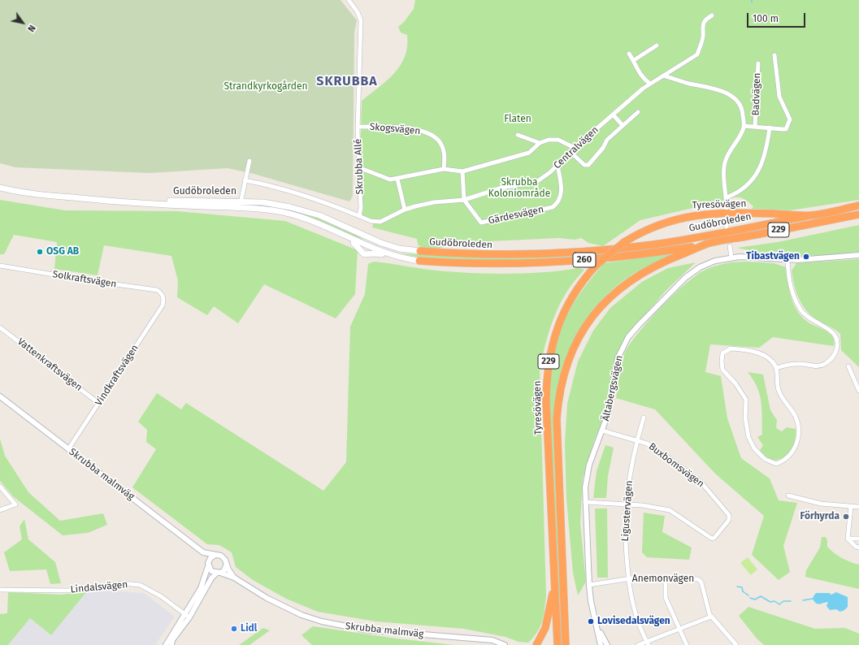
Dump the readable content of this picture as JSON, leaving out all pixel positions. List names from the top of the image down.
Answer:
{
  "streets": {
    "highway": [
      "Gudöbroleden",
      "Tyresövägen",
      "229",
      "260"
    ],
    "street": [
      "Badvägen",
      "Skogsvägen",
      "Centralvägen",
      "Skrubba Allé",
      "Gärdesvägen",
      "Solkraftsvägen",
      "Vattenkraftsvägen",
      "Vindkraftsvägen",
      "Ältabergsvägen",
      "Buxbomsvägen",
      "Skrubba malmväg",
      "Ligustervägen",
      "Anemonvägen",
      "Lindalsvägen"
    ]
  },
  "crossings": [
    ["Skogsvägen", "Skrubba Allé"],
    ["Centralvägen", "Skrubba Allé"],
    ["Centralvägen", "Gärdesvägen"],
    ["Gudöbroleden", "Tyresövägen"],
    ["Solkraftsvägen", "Vindkraftsvägen"],
    ["Vattenkraftsvägen", "Vindkraftsvägen"],
    ["Vindkraftsvägen", "Skrubba malmväg"],
    ["Ältabergsvägen", "Buxbomsvägen"],
    ["Ältabergsvägen", "Anemonvägen"],
    ["Buxbomsvägen", "Ligustervägen"],
    ["Ligustervägen", "Anemonvägen"]
  ],
  "districts": ["SKRUBBA"],
  "parks": ["Strandkyrkogården", "Flaten", "Skrubba Koloniområde"],
  "places": [
    "OSG AB",
    "Tibastvägen",
    "Förhyrda",
    "Lovisedalsvägen",
    "Lidl"
  ],
  "scale_bar": "100 m",
  "north": "bottom right"
}
